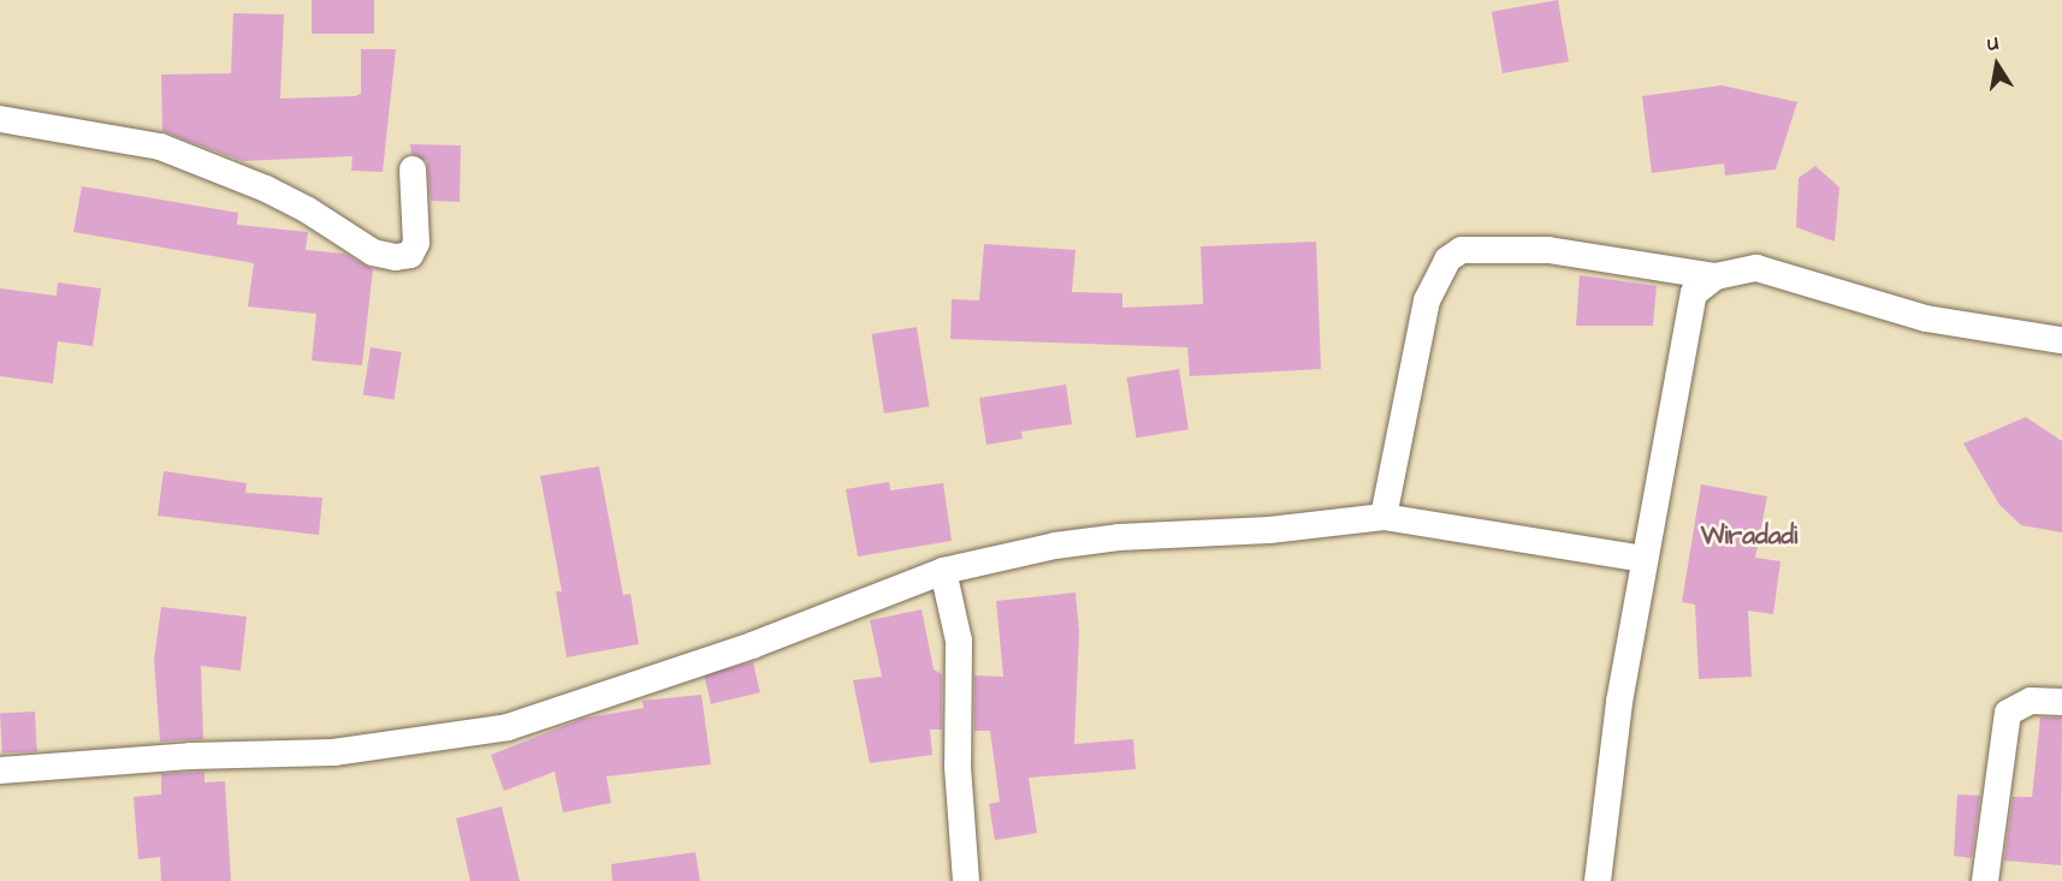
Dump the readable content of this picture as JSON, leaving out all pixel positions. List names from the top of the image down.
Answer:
{
  "districts": ["Wiradadi"],
  "north": "top"
}
